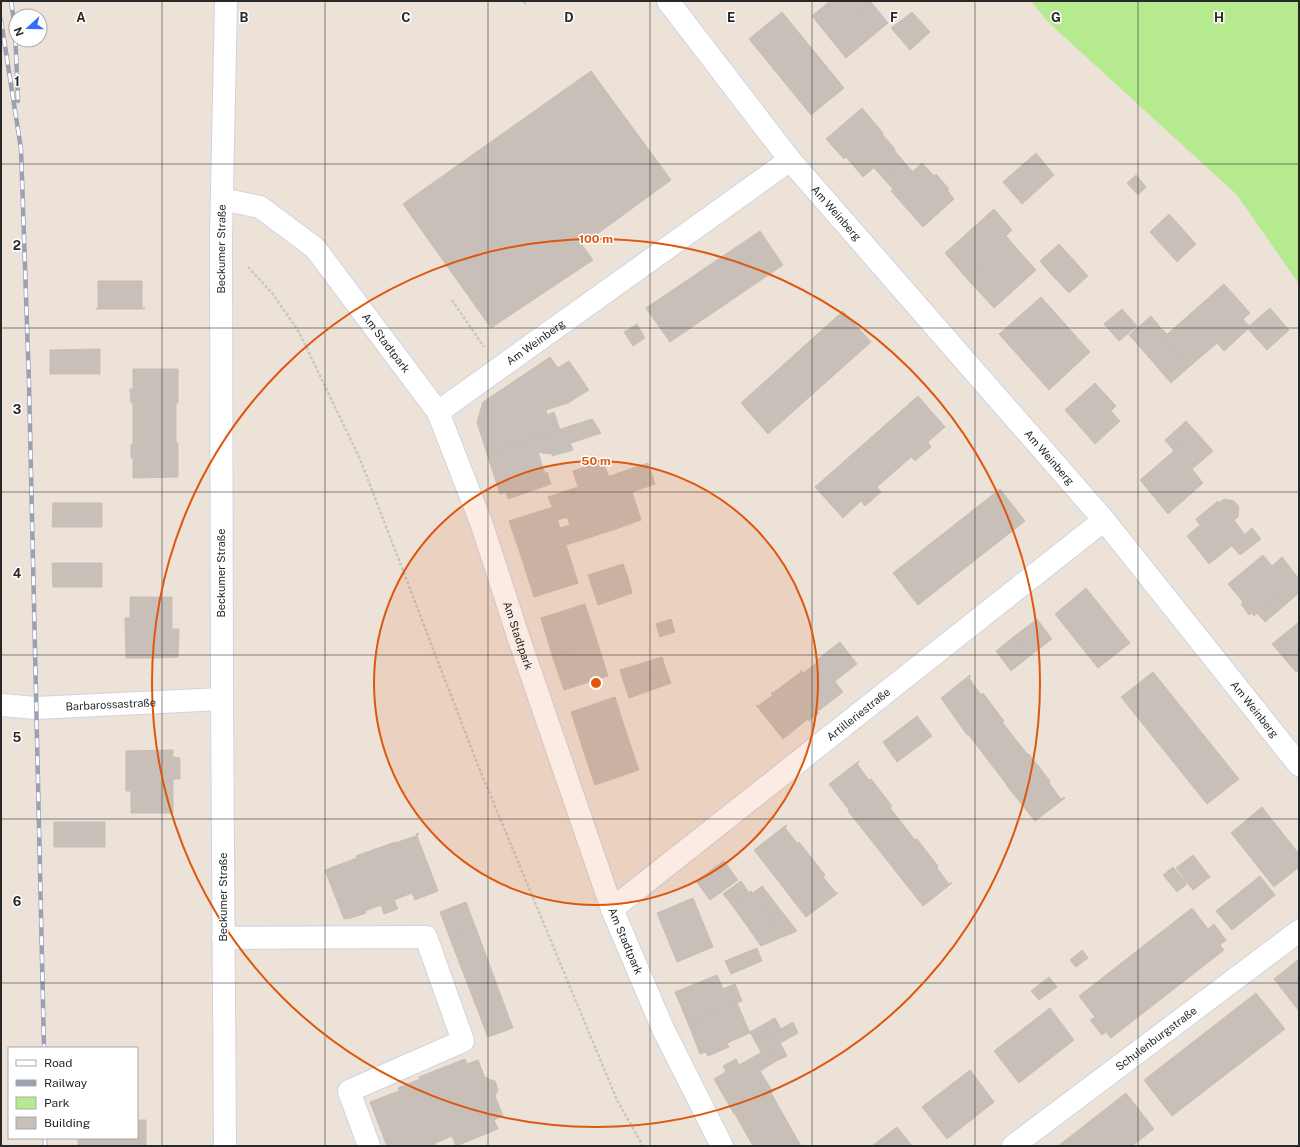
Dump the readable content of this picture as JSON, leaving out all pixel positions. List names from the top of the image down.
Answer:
{
  "streets": {
    "street": [
      "Am Weinberg",
      "Beckumer Straße",
      "Am Stadtpark",
      "Barbarossastraße",
      "Artilleriestraße",
      "Schulenburgstraße"
    ]
  },
  "crossings": [
    ["Am Weinberg", "Am Stadtpark"],
    ["Am Weinberg", "Artilleriestraße"],
    ["Beckumer Straße", "Am Stadtpark"],
    ["Beckumer Straße", "Barbarossastraße"],
    ["Am Stadtpark", "Artilleriestraße"]
  ],
  "legend": [
    "Road",
    "Railway",
    "Park",
    "Building"
  ],
  "north": "left",
  "grid": {
    "columns": [
      "A",
      "B",
      "C",
      "D",
      "E",
      "F",
      "G",
      "H"
    ],
    "rows": [
      "1",
      "2",
      "3",
      "4",
      "5",
      "6"
    ]
  },
  "rings": ["100 m", "50 m"]
}
